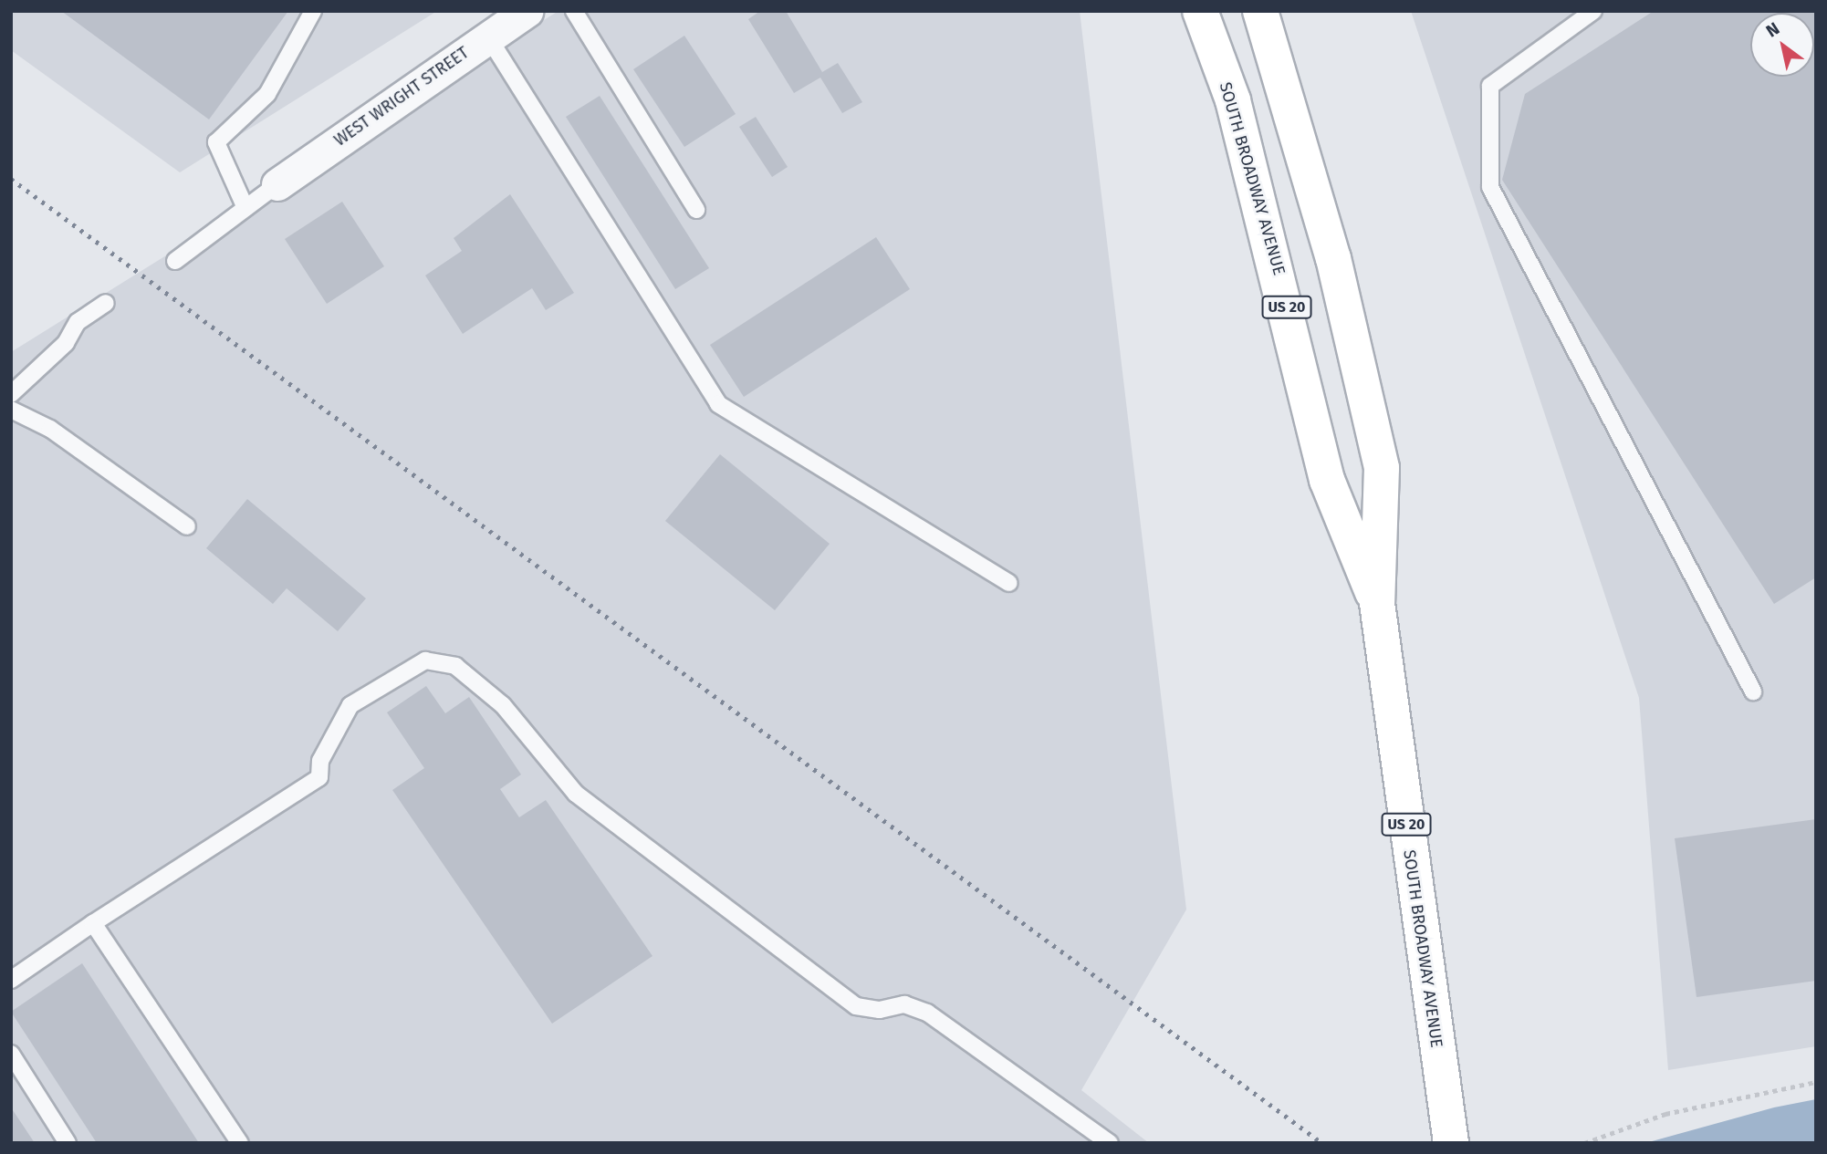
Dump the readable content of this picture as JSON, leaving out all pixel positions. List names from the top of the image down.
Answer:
{
  "streets": {
    "main road": ["SOUTH BROADWAY AVENUE", "US 20"],
    "street": ["WEST WRIGHT STREET"]
  },
  "north": "top left"
}
